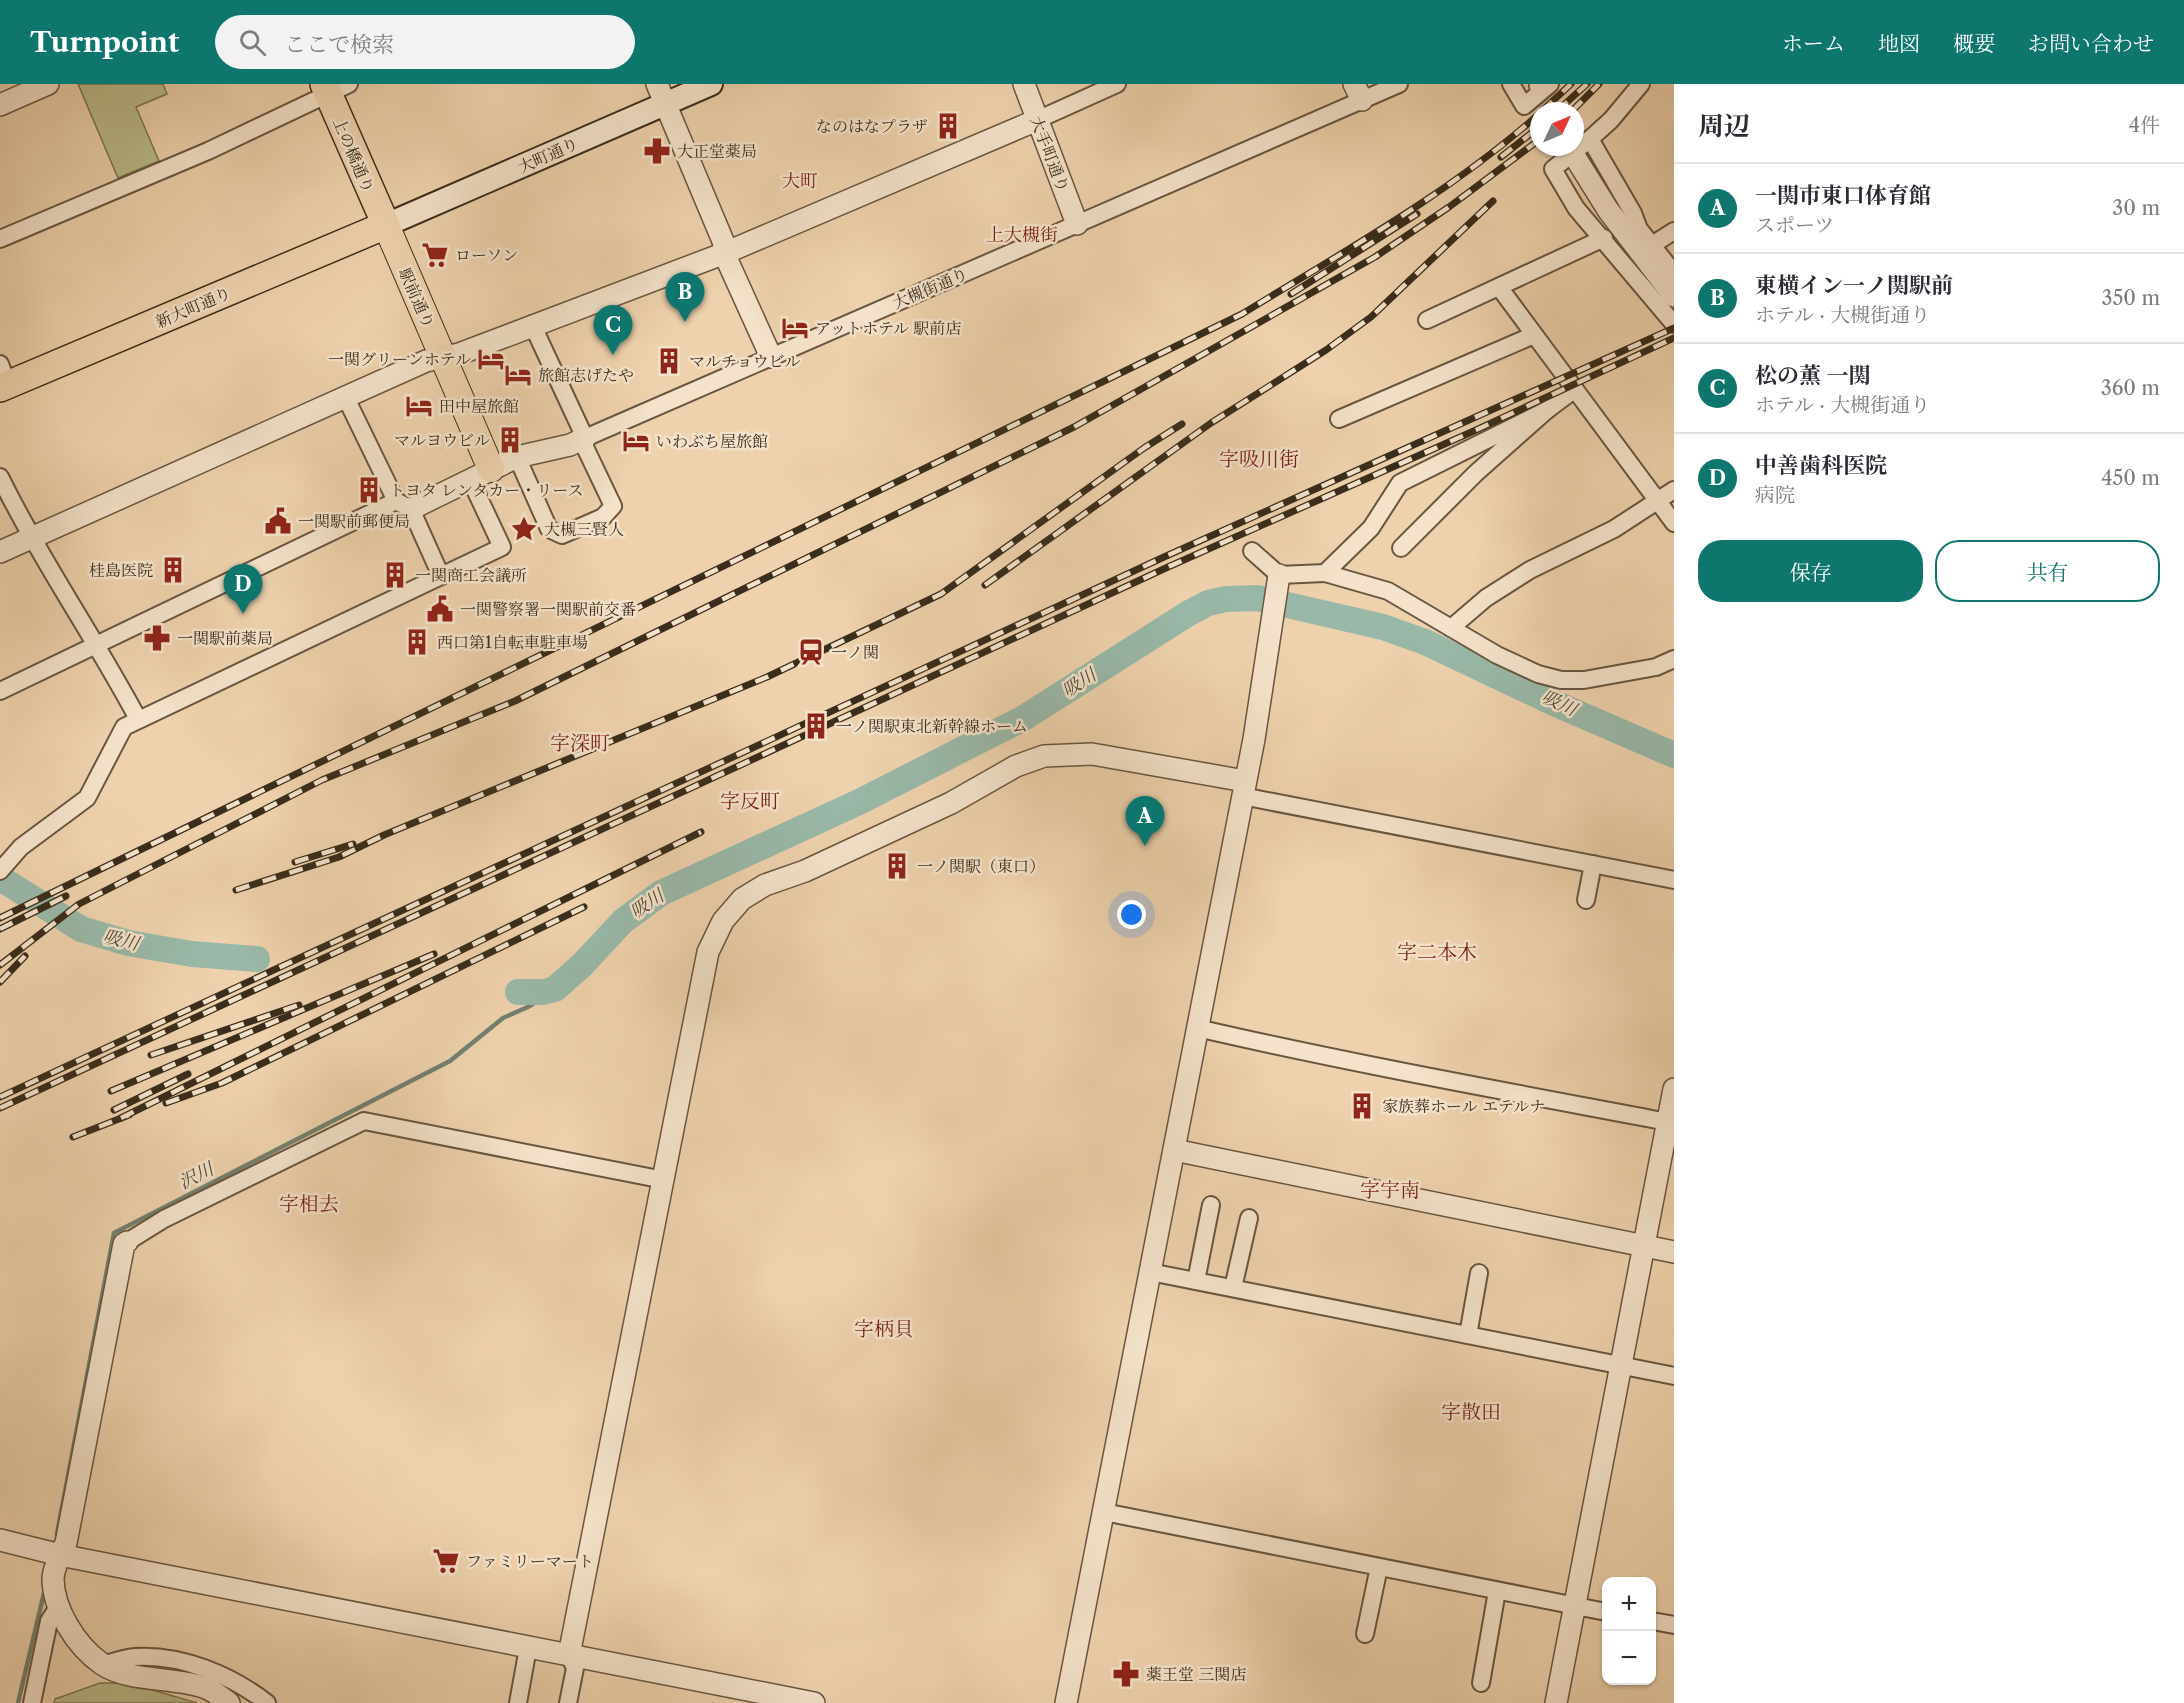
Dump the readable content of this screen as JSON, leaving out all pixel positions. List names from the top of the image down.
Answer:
{
  "streets": {
    "highway": ["上の橋通り", "新大町通り"],
    "main road": ["大町通り", "駅前通り"],
    "street": ["大手町通り", "大槻街通り"]
  },
  "crossings": [
    ["大手町通り", "大槻街通り"],
    ["上の橋通り", "大町通り"],
    ["上の橋通り", "駅前通り"],
    ["上の橋通り", "新大町通り"],
    ["大町通り", "駅前通り"],
    ["大町通り", "新大町通り"],
    ["駅前通り", "新大町通り"]
  ],
  "districts": [
    "大町",
    "上大槻街",
    "字吸川街",
    "字深町",
    "字反町",
    "字二本木",
    "字宇南",
    "字相去",
    "字柄貝",
    "字散田"
  ],
  "water": ["吸川", "沢川"],
  "places": {
    "building": [
      "なのはなプラザ",
      "マルチョウビル",
      "マルヨウビル",
      "トヨタ レンタカー・リース",
      "桂島医院",
      "一関商工会議所",
      "西口第1自転車駐車場",
      "一ノ関駅東北新幹線ホーム",
      "一ノ関駅（東口）",
      "家族葬ホール エテルナ"
    ],
    "pharmacy": ["大正堂薬局", "一関駅前薬局", "薬王堂 三関店"],
    "supermarket": ["ローソン", "ファミリーマート"],
    "hotel": [
      "アットホテル 駅前店",
      "一関グリーンホテル",
      "旅館志げたや",
      "田中屋旅館",
      "いわぶち屋旅館"
    ],
    "public building": ["一関駅前郵便局", "一関警察署一関駅前交番"],
    "place": ["大槻三賢人"],
    "station": ["一ノ関"]
  },
  "north": "top right",
  "page": {
    "header": "Turnpoint",
    "search": "ここで検索",
    "nav": [
      "ホーム",
      "地図",
      "概要",
      "お問い合わせ"
    ],
    "heading": ["周辺", "4件"],
    "list": [
      {
        "mark": "A",
        "name": "一関市東口体育館",
        "note": "スポーツ",
        "value": "30 m"
      },
      {
        "mark": "B",
        "name": "東横イン一ノ関駅前",
        "note": "ホテル · 大槻街通り",
        "value": "350 m"
      },
      {
        "mark": "C",
        "name": "松の薫 一関",
        "note": "ホテル · 大槻街通り",
        "value": "360 m"
      },
      {
        "mark": "D",
        "name": "中善歯科医院",
        "note": "病院",
        "value": "450 m"
      }
    ],
    "pins": [
      "B",
      "C",
      "D",
      "A"
    ],
    "buttons": ["保存", "共有"],
    "map_buttons": ["+", "−"]
  }
}
